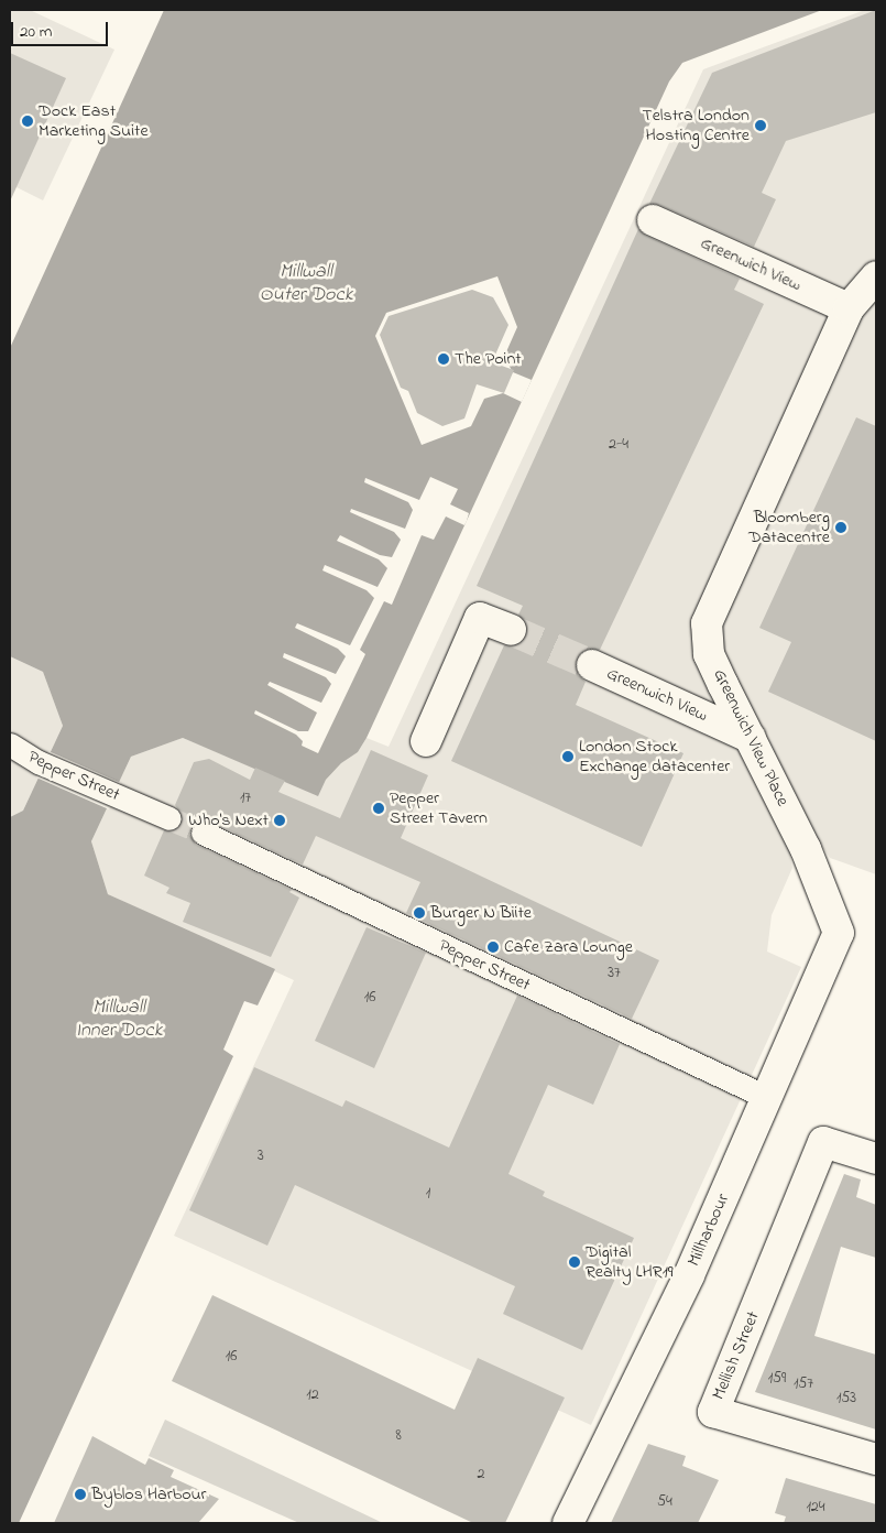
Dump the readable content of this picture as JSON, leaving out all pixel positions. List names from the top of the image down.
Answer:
{
  "streets": {
    "street": [
      "Greenwich View",
      "Greenwich View Place",
      "Pepper Street",
      "Millharbour",
      "Mellish Street"
    ]
  },
  "crossings": [
    ["Greenwich View", "Greenwich View Place"],
    ["Greenwich View Place", "Millharbour"],
    ["Pepper Street", "Millharbour"]
  ],
  "water": ["Millwall Outer Dock", "Millwall Inner Dock"],
  "places": [
    "Dock East Marketing Suite",
    "Telstra London Hosting Centre",
    "The Point",
    "Bloomberg Datacentre",
    "London Stock Exchange datacenter",
    "Pepper Street Tavern",
    "Who's Next",
    "Burger N Biite",
    "Cafe Zara Lounge",
    "Digital Realty LHR19",
    "Byblos Harbour"
  ],
  "house_numbers": [
    "2-4",
    "17",
    "37",
    "16",
    "3",
    "1",
    "16",
    "159",
    "157",
    "12",
    "153",
    "8",
    "2",
    "54",
    "124"
  ],
  "scale_bar": "20 m"
}
